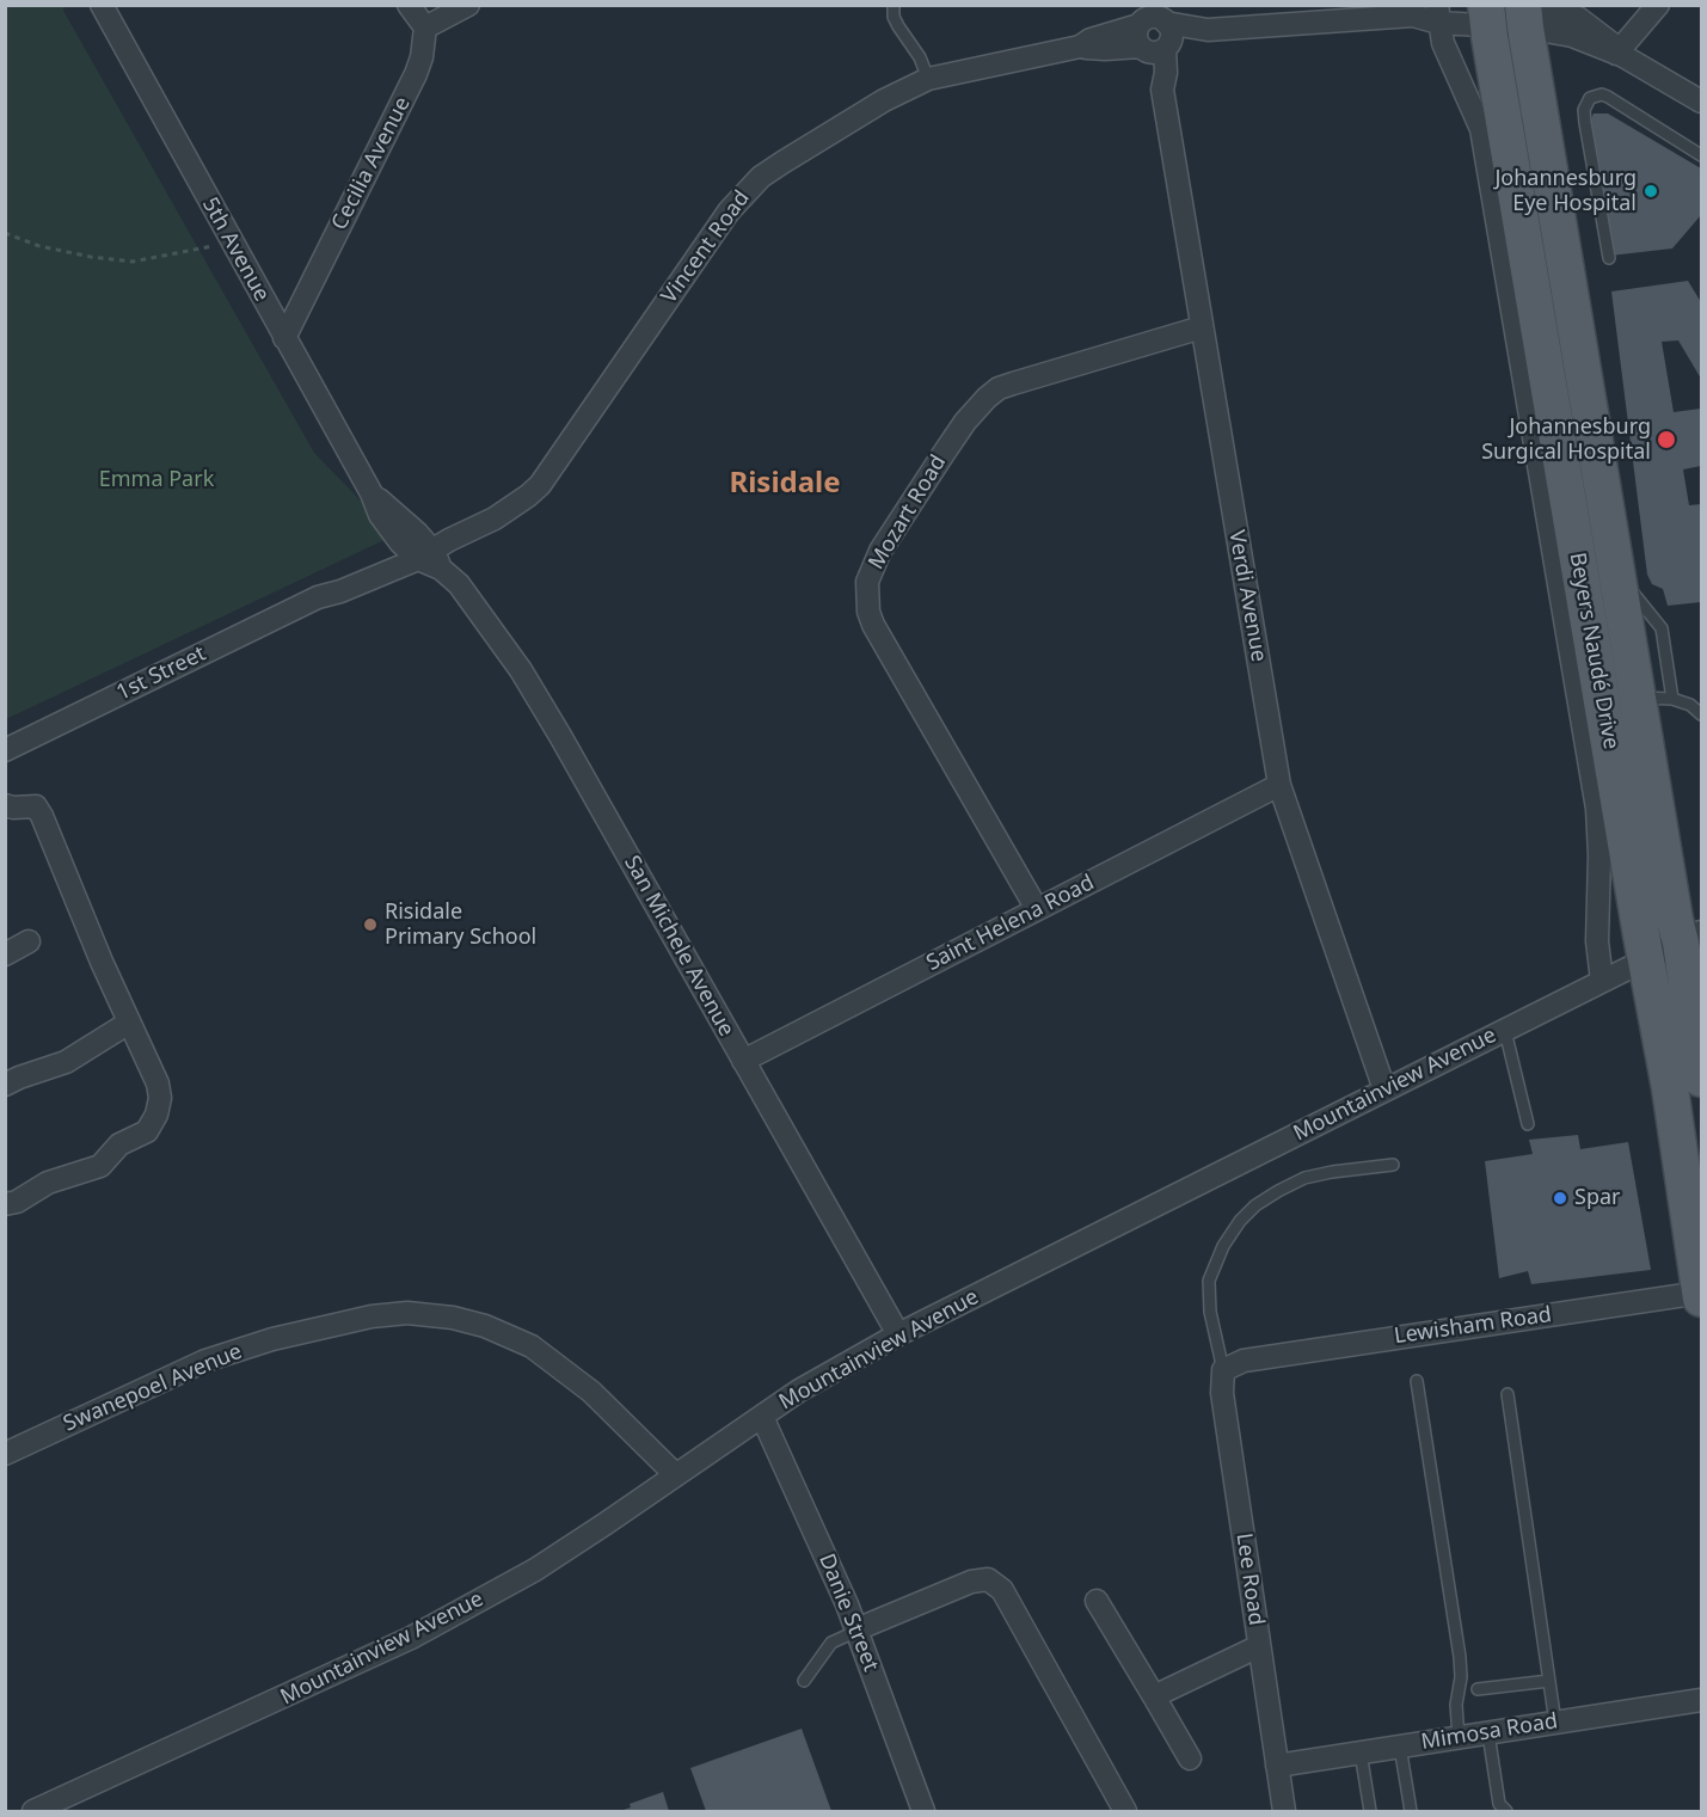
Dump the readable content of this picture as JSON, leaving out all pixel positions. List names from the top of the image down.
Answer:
{
  "streets": {
    "main road": ["Beyers Naudé Drive"],
    "street": [
      "Cecilia Avenue",
      "Vincent Road",
      "5th Avenue",
      "Mozart Road",
      "Verdi Avenue",
      "1st Street",
      "Saint Helena Road",
      "San Michele Avenue",
      "Mountainview Avenue",
      "Lewisham Road",
      "Swanepoel Avenue",
      "Lee Road",
      "Danie Street",
      "Mimosa Road"
    ]
  },
  "crossings": [
    ["Cecilia Avenue", "5th Avenue"],
    ["Vincent Road", "Verdi Avenue"],
    ["Vincent Road", "Beyers Naudé Drive"],
    ["Vincent Road", "1st Street"],
    ["Vincent Road", "San Michele Avenue"],
    ["5th Avenue", "San Michele Avenue"],
    ["Mozart Road", "Verdi Avenue"],
    ["Mozart Road", "Saint Helena Road"],
    ["Verdi Avenue", "Saint Helena Road"],
    ["Verdi Avenue", "Mountainview Avenue"],
    ["Beyers Naudé Drive", "Mountainview Avenue"],
    ["Beyers Naudé Drive", "Lewisham Road"],
    ["1st Street", "San Michele Avenue"],
    ["Saint Helena Road", "San Michele Avenue"],
    ["San Michele Avenue", "Mountainview Avenue"],
    ["Mountainview Avenue", "Swanepoel Avenue"],
    ["Mountainview Avenue", "Danie Street"],
    ["Lewisham Road", "Lee Road"],
    ["Lee Road", "Mimosa Road"]
  ],
  "districts": ["Risidale"],
  "parks": ["Emma Park"],
  "places": [
    "Johannesburg Eye Hospital",
    "Johannesburg Surgical Hospital",
    "Risidale Primary School",
    "Spar"
  ]
}
